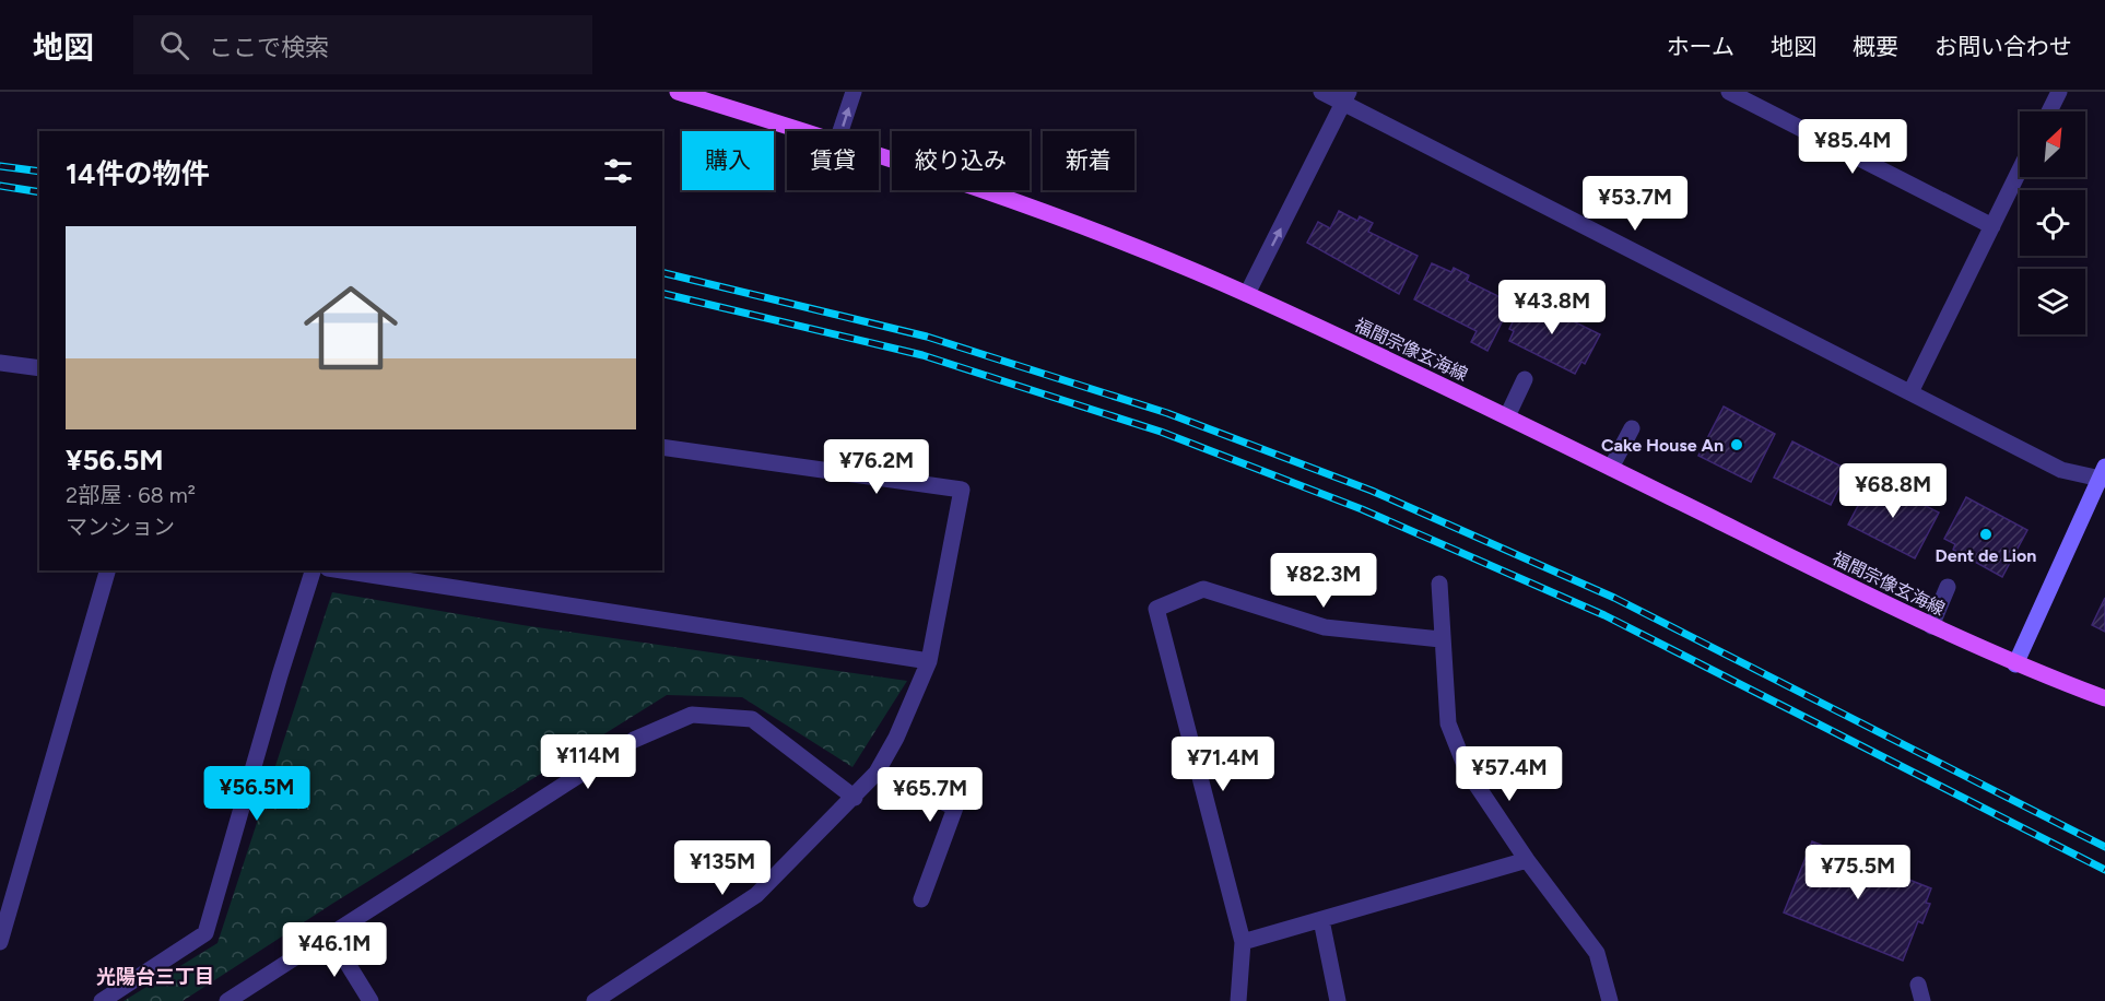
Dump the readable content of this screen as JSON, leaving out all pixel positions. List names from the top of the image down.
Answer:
{
  "streets": {
    "main road": ["福間宗像玄海線"]
  },
  "districts": ["光陽台三丁目"],
  "places": ["Cake House An", "Dent de Lion"],
  "north": "top right",
  "page": {
    "header": "地図",
    "search": "ここで検索",
    "nav": [
      "ホーム",
      "地図",
      "概要",
      "お問い合わせ"
    ],
    "price": [
      "¥85.4M",
      "¥53.7M",
      "¥43.8M",
      "¥76.2M",
      "¥68.8M",
      "¥82.3M",
      "¥114M",
      "¥71.4M",
      "¥57.4M",
      "¥56.5M",
      "¥65.7M",
      "¥135M",
      "¥75.5M",
      "¥46.1M"
    ],
    "chip": [
      "購入",
      "賃貸",
      "絞り込み",
      "新着"
    ],
    "heading": "14件の物件",
    "list": [
      {
        "name": "¥56.5M",
        "note": "2部屋 · 68 m² · マンション"
      }
    ]
  }
}
